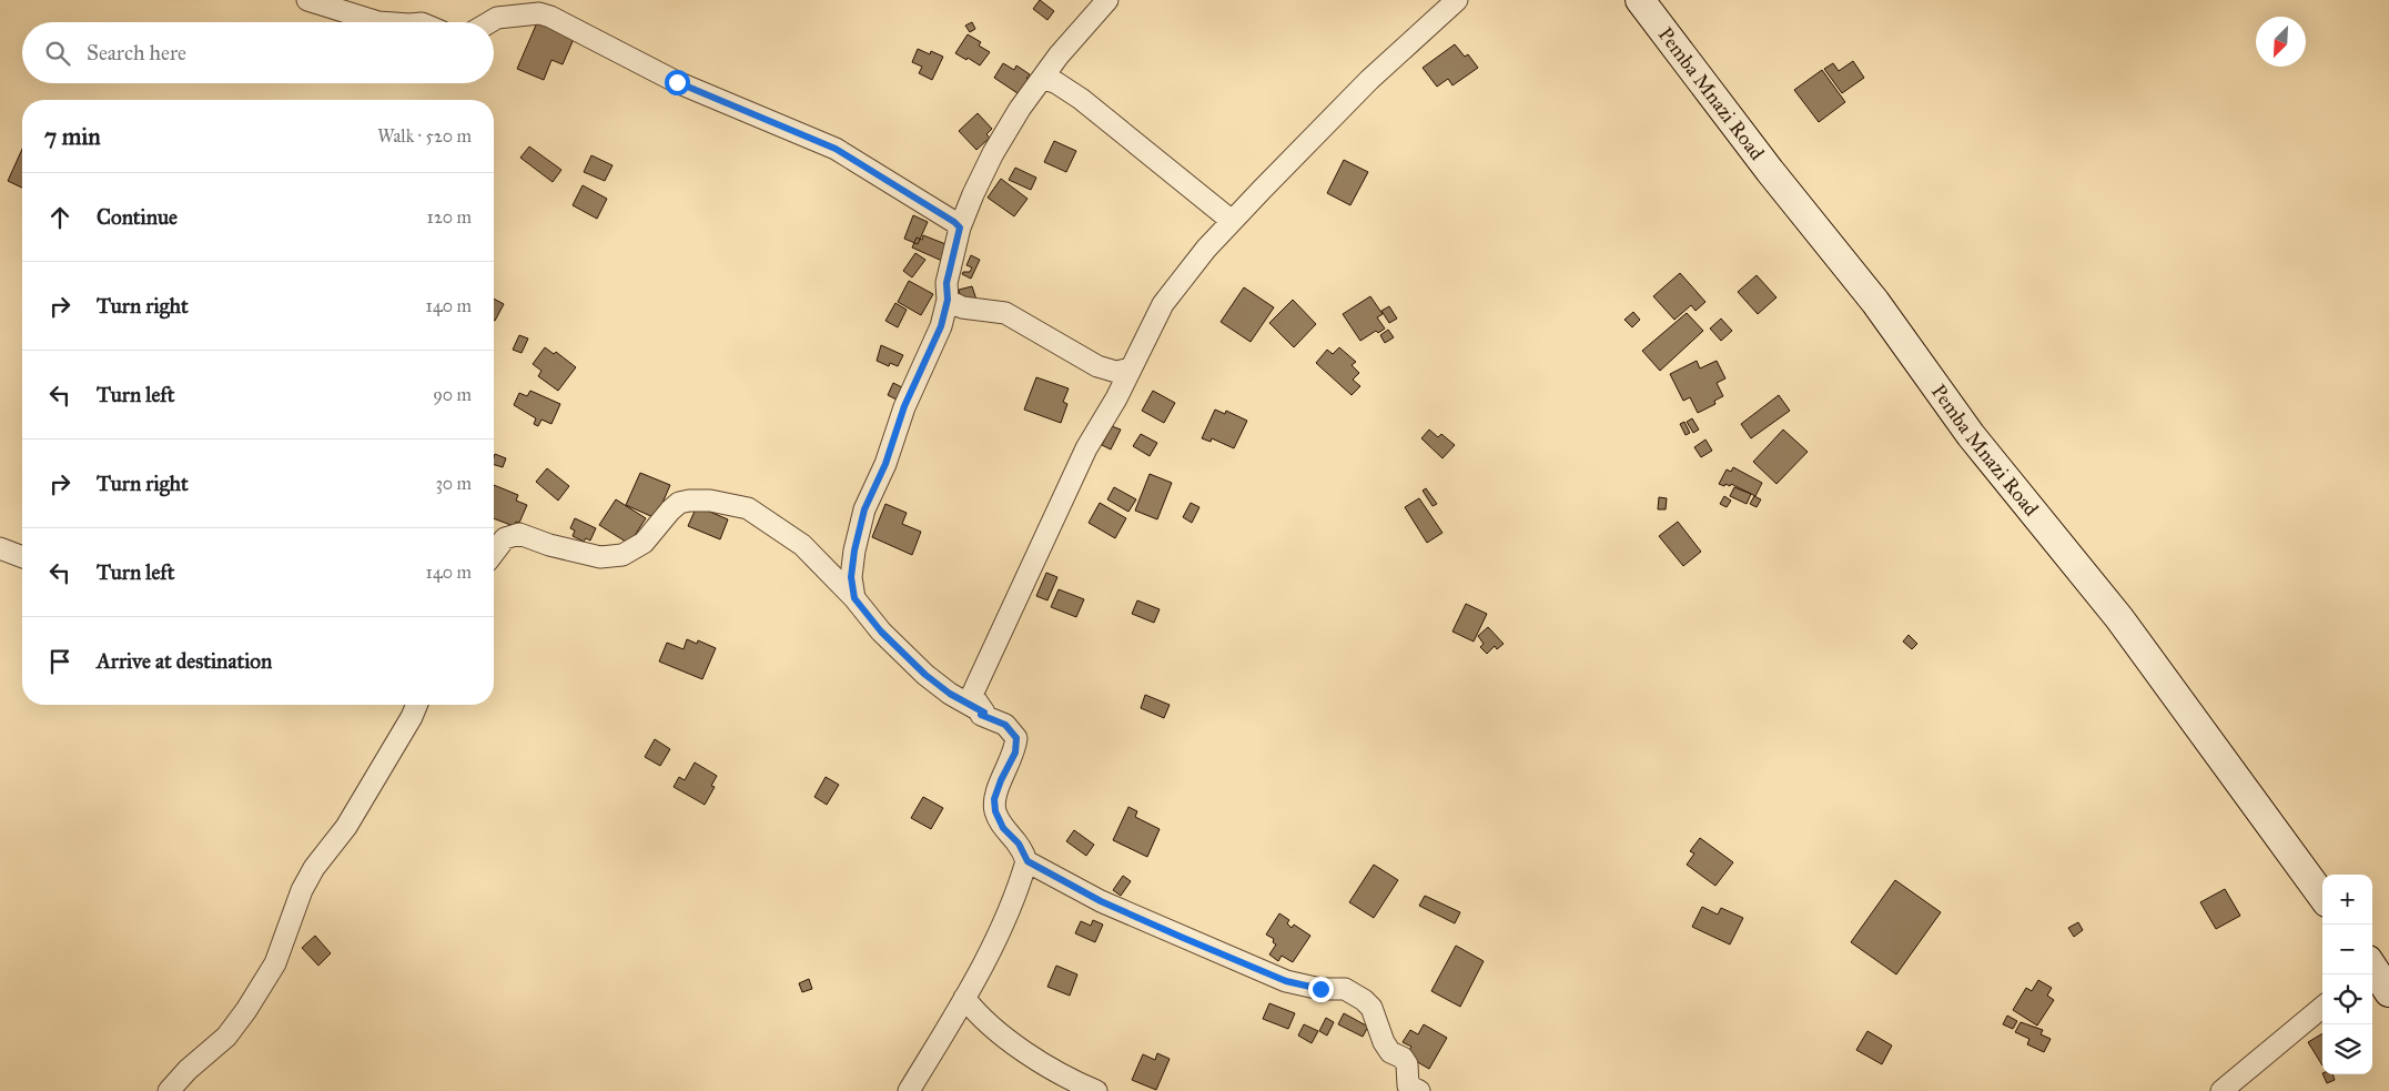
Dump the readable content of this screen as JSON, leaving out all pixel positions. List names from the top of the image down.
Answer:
{
  "streets": {
    "main road": ["Pemba Mnazi Road"]
  },
  "north": "bottom left",
  "page": {
    "search": "Search here",
    "heading": ["7 min", "Walk · 520 m"],
    "list": [
      ["Continue", "120 m"],
      ["Turn right", "140 m"],
      ["Turn left", "90 m"],
      ["Turn right", "30 m"],
      ["Turn left", "140 m"],
      "Arrive at destination"
    ],
    "map_buttons": ["+", "−"]
  }
}
